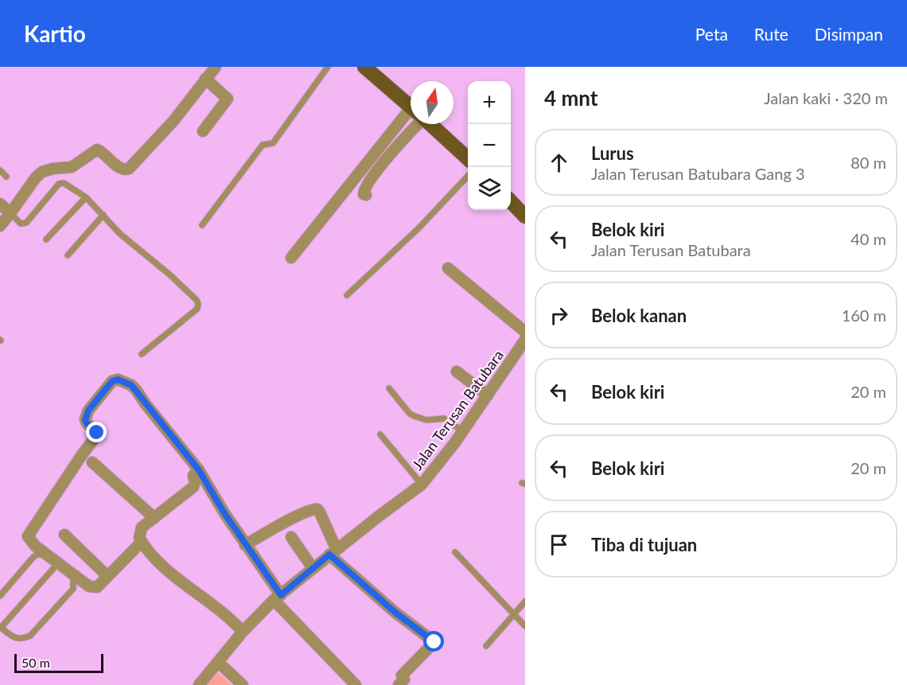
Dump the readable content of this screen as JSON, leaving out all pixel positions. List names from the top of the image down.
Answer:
{
  "streets": {
    "street": ["Jalan Terusan Batubara"]
  },
  "scale_bar": "50 m",
  "north": "top",
  "page": {
    "header": "Kartio",
    "nav": ["Peta", "Rute", "Disimpan"],
    "heading": ["4 mnt", "Jalan kaki · 320 m"],
    "map_buttons": ["+", "−"],
    "list": [
      ["Lurus", "Jalan Terusan Batubara Gang 3", "80 m"],
      ["Belok kiri", "Jalan Terusan Batubara", "40 m"],
      ["Belok kanan", "160 m"],
      ["Belok kiri", "20 m"],
      ["Belok kiri", "20 m"],
      "Tiba di tujuan"
    ],
    "scale": "50 m"
  }
}
